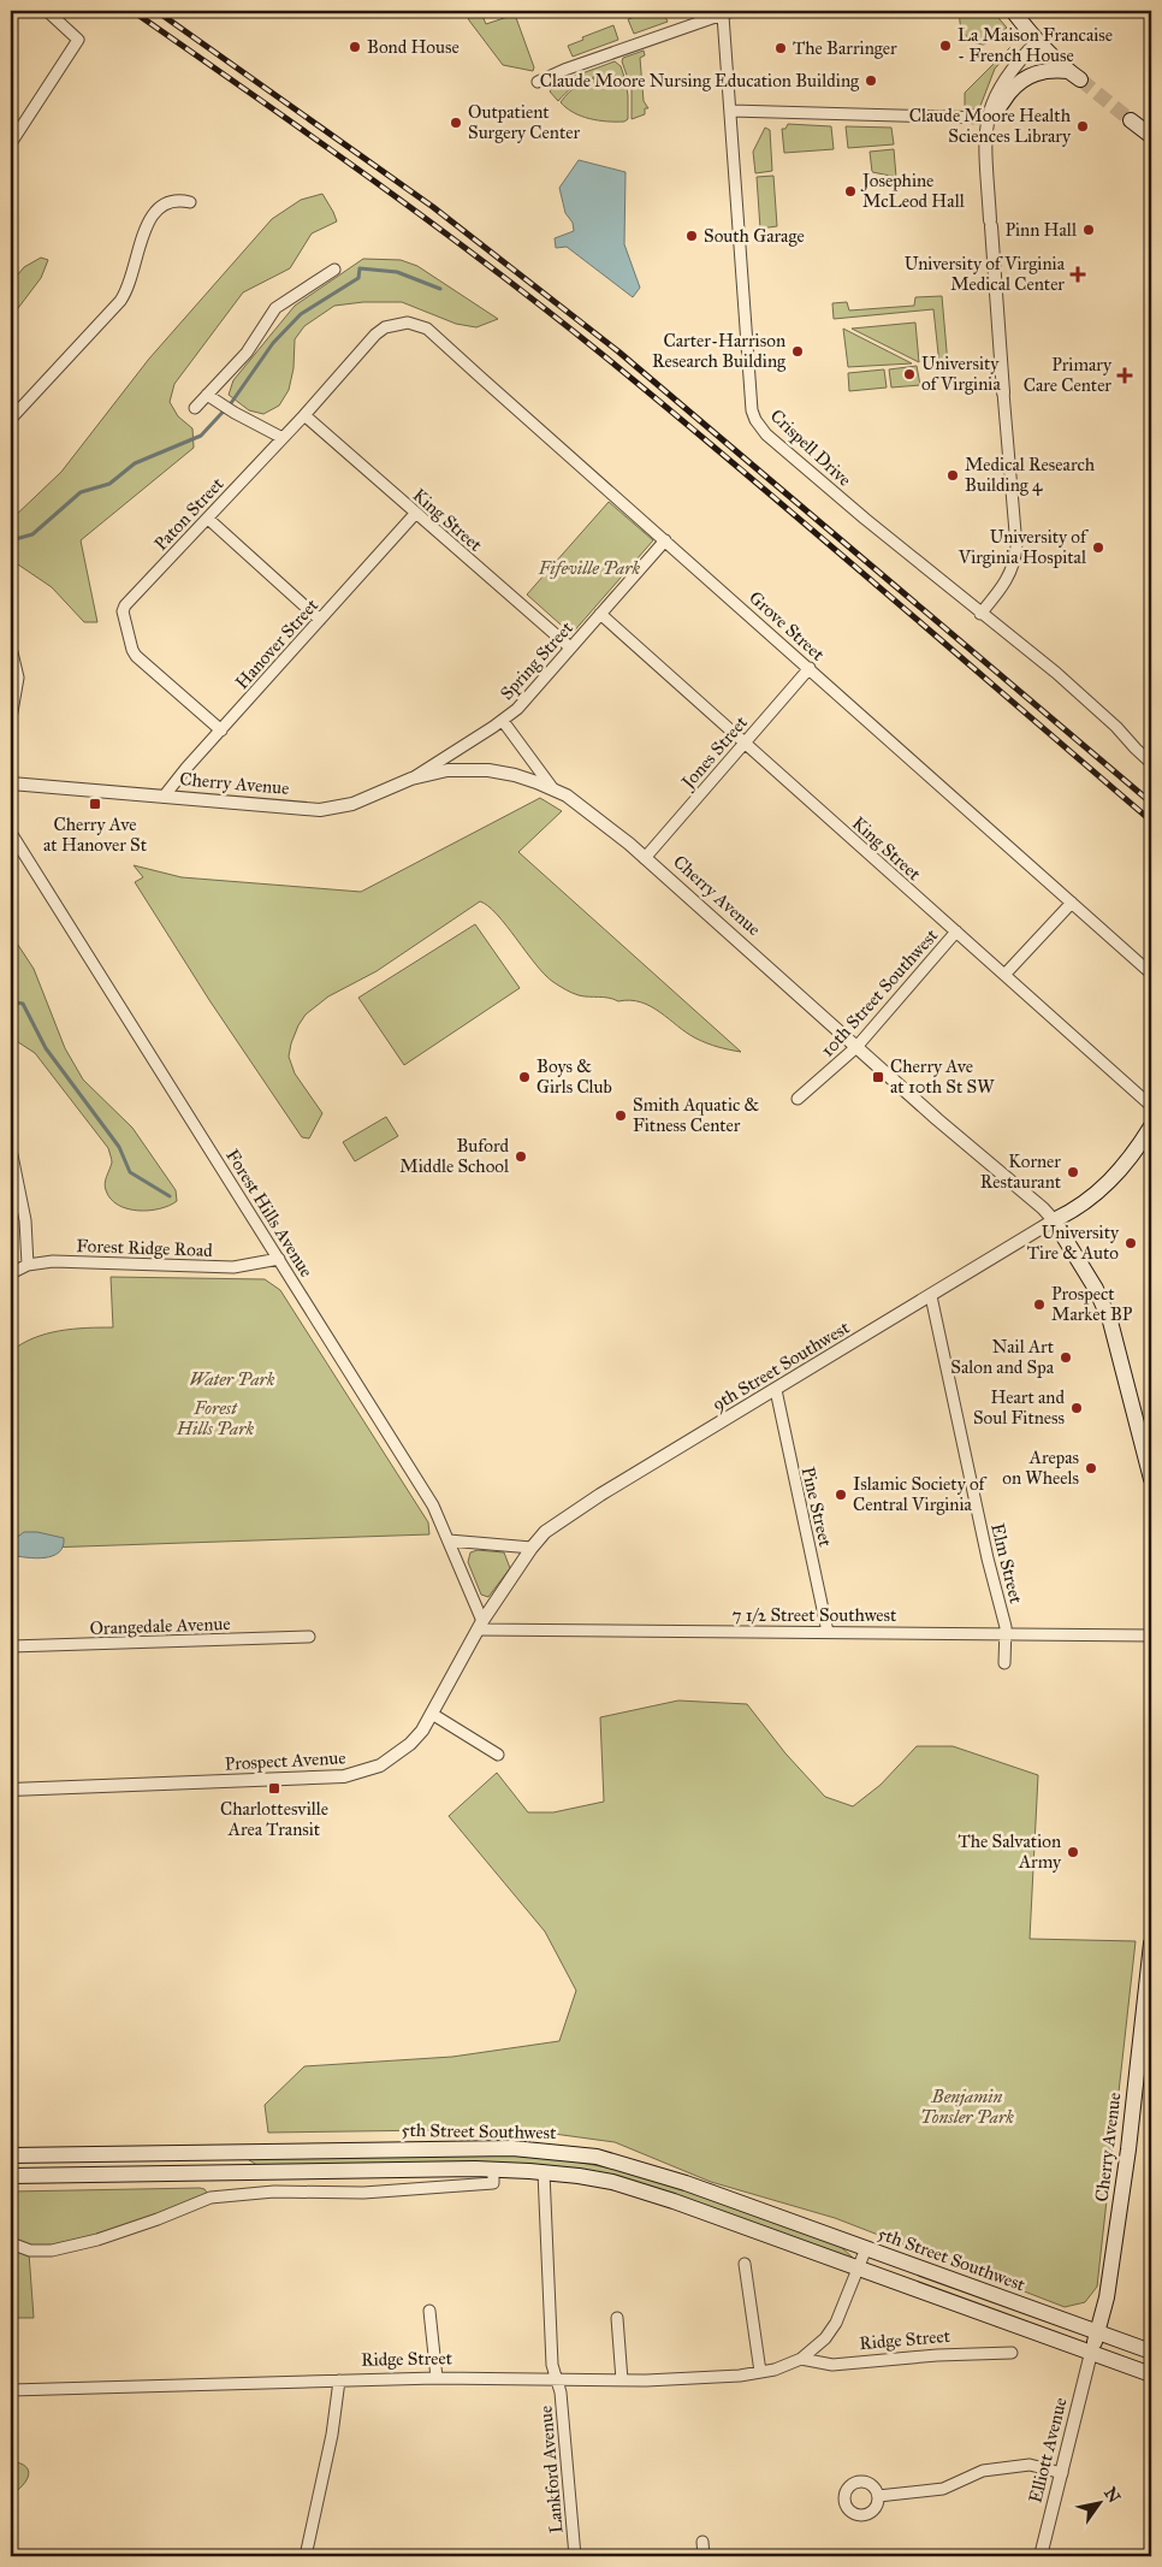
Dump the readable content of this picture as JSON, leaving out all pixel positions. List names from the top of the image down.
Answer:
{
  "streets": {
    "main road": ["Cherry Avenue", "5th Street Southwest"],
    "street": [
      "Crispell Drive",
      "Paton Street",
      "King Street",
      "Grove Street",
      "Hanover Street",
      "Spring Street",
      "Jones Street",
      "10th Street Southwest",
      "Forest Hills Avenue",
      "Forest Ridge Road",
      "9th Street Southwest",
      "Pine Street",
      "Elm Street",
      "7 1/2 Street Southwest",
      "Orangedale Avenue",
      "Prospect Avenue",
      "Ridge Street",
      "Elliott Avenue",
      "Lankford Avenue"
    ]
  },
  "crossings": [
    ["Paton Street", "King Street"],
    ["Paton Street", "Grove Street"],
    ["Paton Street", "Hanover Street"],
    ["King Street", "Hanover Street"],
    ["King Street", "Spring Street"],
    ["King Street", "Jones Street"],
    ["King Street", "10th Street Southwest"],
    ["Grove Street", "Spring Street"],
    ["Grove Street", "Jones Street"],
    ["Hanover Street", "Cherry Avenue"],
    ["Spring Street", "Cherry Avenue"],
    ["Jones Street", "Cherry Avenue"],
    ["Cherry Avenue", "10th Street Southwest"],
    ["Cherry Avenue", "9th Street Southwest"],
    ["Cherry Avenue", "5th Street Southwest"],
    ["Cherry Avenue", "Elliott Avenue"],
    ["Forest Hills Avenue", "Forest Ridge Road"],
    ["Forest Hills Avenue", "9th Street Southwest"],
    ["Forest Hills Avenue", "7 1/2 Street Southwest"],
    ["Forest Hills Avenue", "Prospect Avenue"],
    ["9th Street Southwest", "Pine Street"],
    ["9th Street Southwest", "Elm Street"],
    ["9th Street Southwest", "7 1/2 Street Southwest"],
    ["9th Street Southwest", "Prospect Avenue"],
    ["Pine Street", "7 1/2 Street Southwest"],
    ["Elm Street", "7 1/2 Street Southwest"],
    ["7 1/2 Street Southwest", "Prospect Avenue"],
    ["5th Street Southwest", "Ridge Street"],
    ["5th Street Southwest", "Elliott Avenue"],
    ["5th Street Southwest", "Lankford Avenue"],
    ["Ridge Street", "Lankford Avenue"]
  ],
  "parks": [
    "Fifeville Park",
    "Water Park",
    "Forest Hills Park",
    "Benjamin Tonsler Park"
  ],
  "places": {
    "other": [
      "La Maison Francaise - French House",
      "Bond House",
      "The Barringer",
      "Claude Moore Nursing Education Building",
      "Outpatient Surgery Center",
      "Claude Moore Health Sciences Library",
      "Josephine McLeod Hall",
      "Pinn Hall",
      "South Garage",
      "Carter-Harrison Research Building",
      "University of Virginia",
      "Medical Research Building 4",
      "University of Virginia Hospital",
      "Boys & Girls Club",
      "Smith Aquatic & Fitness Center",
      "Buford Middle School",
      "Korner Restaurant",
      "University Tire & Auto",
      "Prospect Market BP",
      "Nail Art Salon and Spa",
      "Heart and Soul Fitness",
      "Arepas on Wheels",
      "Islamic Society of Central Virginia",
      "The Salvation Army"
    ],
    "health": ["University of Virginia Medical Center", "Primary Care Center"],
    "transit": ["Cherry Ave at Hanover St", "Cherry Ave at 10th St SW", "Charlottesville Area Transit"]
  },
  "north": "top right"
}
